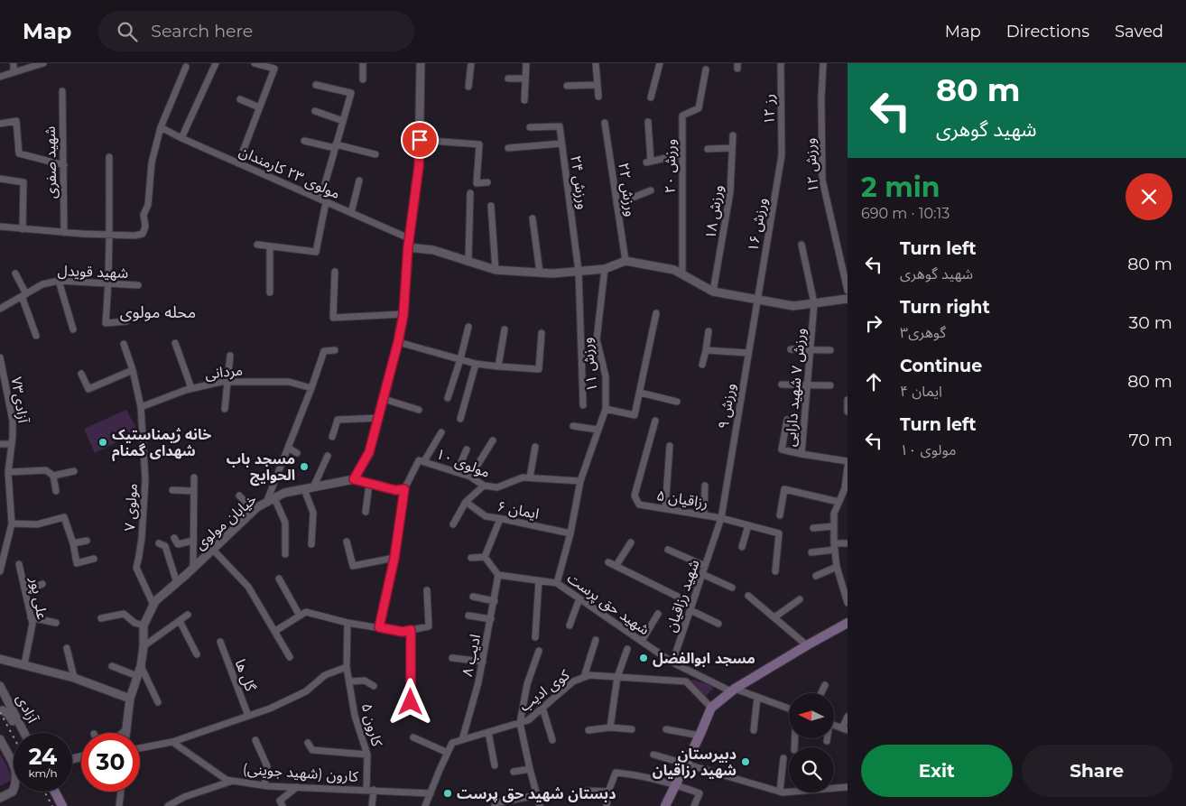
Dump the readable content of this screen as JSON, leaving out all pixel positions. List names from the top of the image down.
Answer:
{
  "streets": {
    "street": [
      "رز ۱۲",
      "شهید صفری",
      "ورزش ۱۲",
      "ورزش ۲۰",
      "مولوی ۲۳ کارمندان",
      "ورزش ۲۴",
      "ورزش ۲۲",
      "ورزش ۱۸",
      "ورزش ۱۶",
      "شهید قویدل",
      "ورزش ۱۱",
      "مردانی",
      "ورزش ۷ شهید دارایی",
      "آزادی۷۳",
      "ورزش ۹",
      "مولوی ۱۰",
      "رزاقیان ۵",
      "مولوی ۷",
      "ایمان ۶",
      "خیابان مولوی",
      "شهید رزاقیان",
      "علی پور",
      "شهید حق پرست",
      "ادیب ۸",
      "گل ها",
      "کوی ادیب",
      "آزادی",
      "کارون ۵",
      "کارون (شهید جوینی)"
    ]
  },
  "crossings": [
    ["رز ۱۲", "ورزش ۱۶"],
    ["ورزش ۱۶", "ورزش ۹"],
    ["ورزش ۱۱", "مولوی ۱۰"],
    ["ورزش ۱۱", "ایمان ۶"],
    ["ورزش ۱۱", "شهید حق پرست"],
    ["مردانی", "مولوی ۷"],
    ["ورزش ۹", "رزاقیان ۵"],
    ["ورزش ۹", "شهید رزاقیان"],
    ["مولوی ۱۰", "ایمان ۶"],
    ["رزاقیان ۵", "شهید رزاقیان"],
    ["مولوی ۷", "خیابان مولوی"],
    ["شهید رزاقیان", "شهید حق پرست"],
    ["شهید حق پرست", "ادیب ۸"],
    ["ادیب ۸", "کوی ادیب"],
    ["کوی ادیب", "کارون (شهید جوینی)"],
    ["کارون ۵", "کارون (شهید جوینی)"]
  ],
  "districts": ["محله مولوی"],
  "places": [
    "خانه ژیمناستیک شهدای گمنام",
    "مسجد باب الحوایج",
    "مسجد ابوالفضل",
    "دبیرستان شهید رزاقیان",
    "دبستان شهید حق پرست"
  ],
  "north": "left",
  "page": {
    "header": "Map",
    "search": "Search here",
    "nav": ["Map", "Directions", "Saved"],
    "turn": ["80 m", "شهید گوهری"],
    "heading": ["2 min", "690 m · 10:13"],
    "list": [
      {
        "name": "Turn left",
        "note": "شهید گوهری",
        "value": "80 m"
      },
      {
        "name": "Turn right",
        "note": "گوهری۳",
        "value": "30 m"
      },
      {
        "name": "Continue",
        "note": "ایمان ۴",
        "value": "80 m"
      },
      {
        "name": "Turn left",
        "note": "مولوی ۱۰",
        "value": "70 m"
      }
    ],
    "speed": "24 km/h",
    "limit": "30",
    "buttons": ["Exit", "Share"]
  }
}
